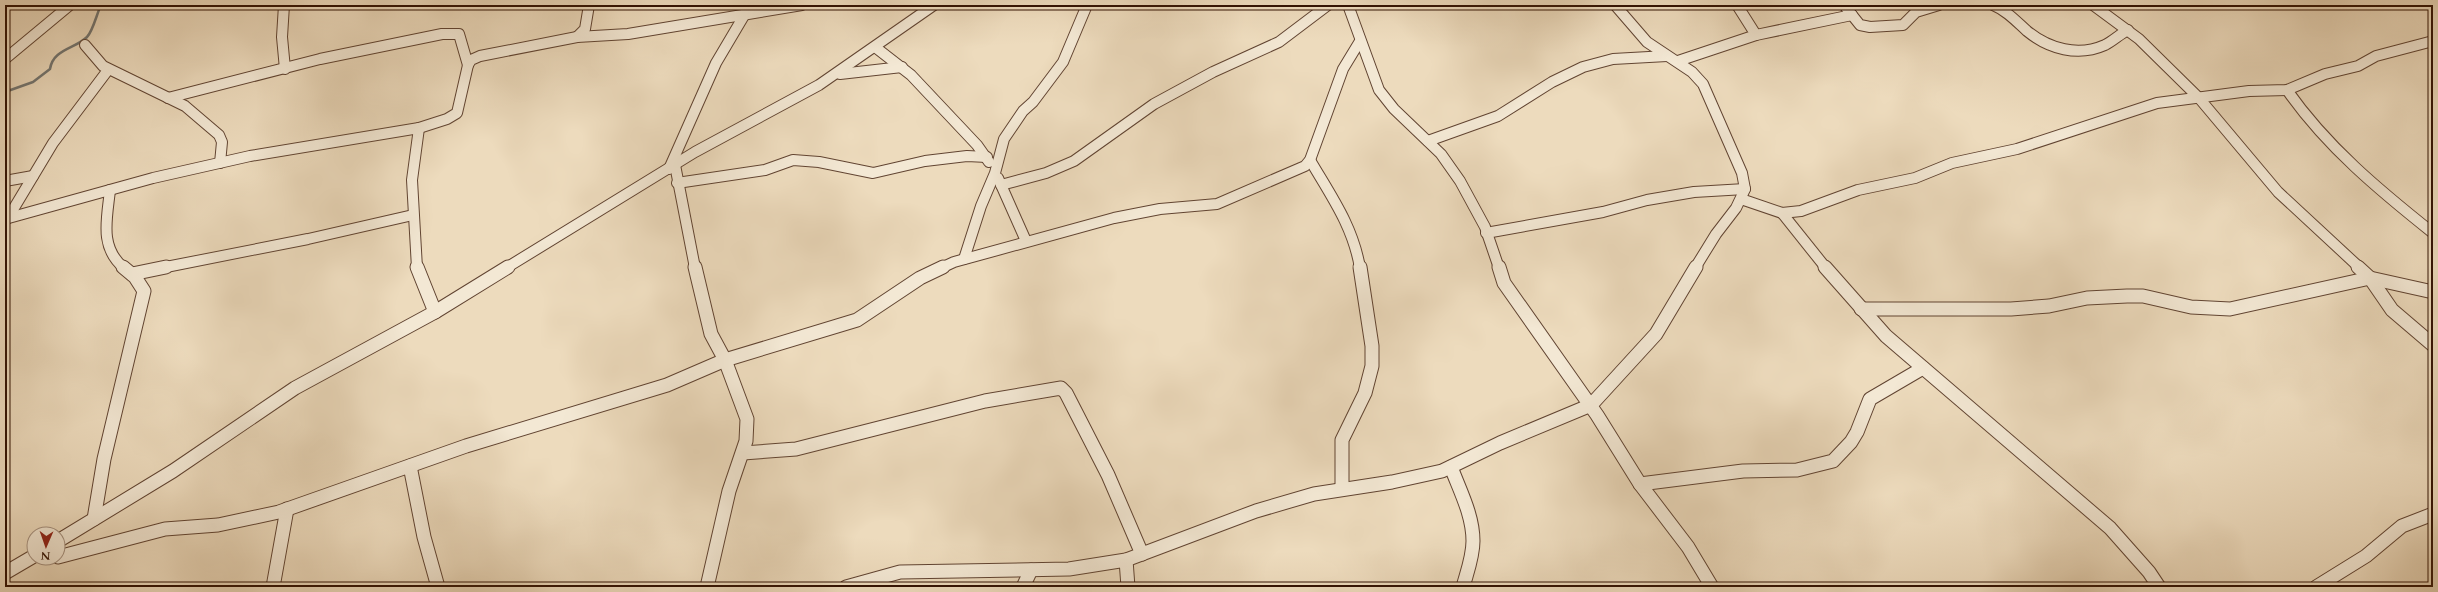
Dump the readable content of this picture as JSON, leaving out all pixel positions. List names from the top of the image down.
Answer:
{
  "north": "bottom"
}
